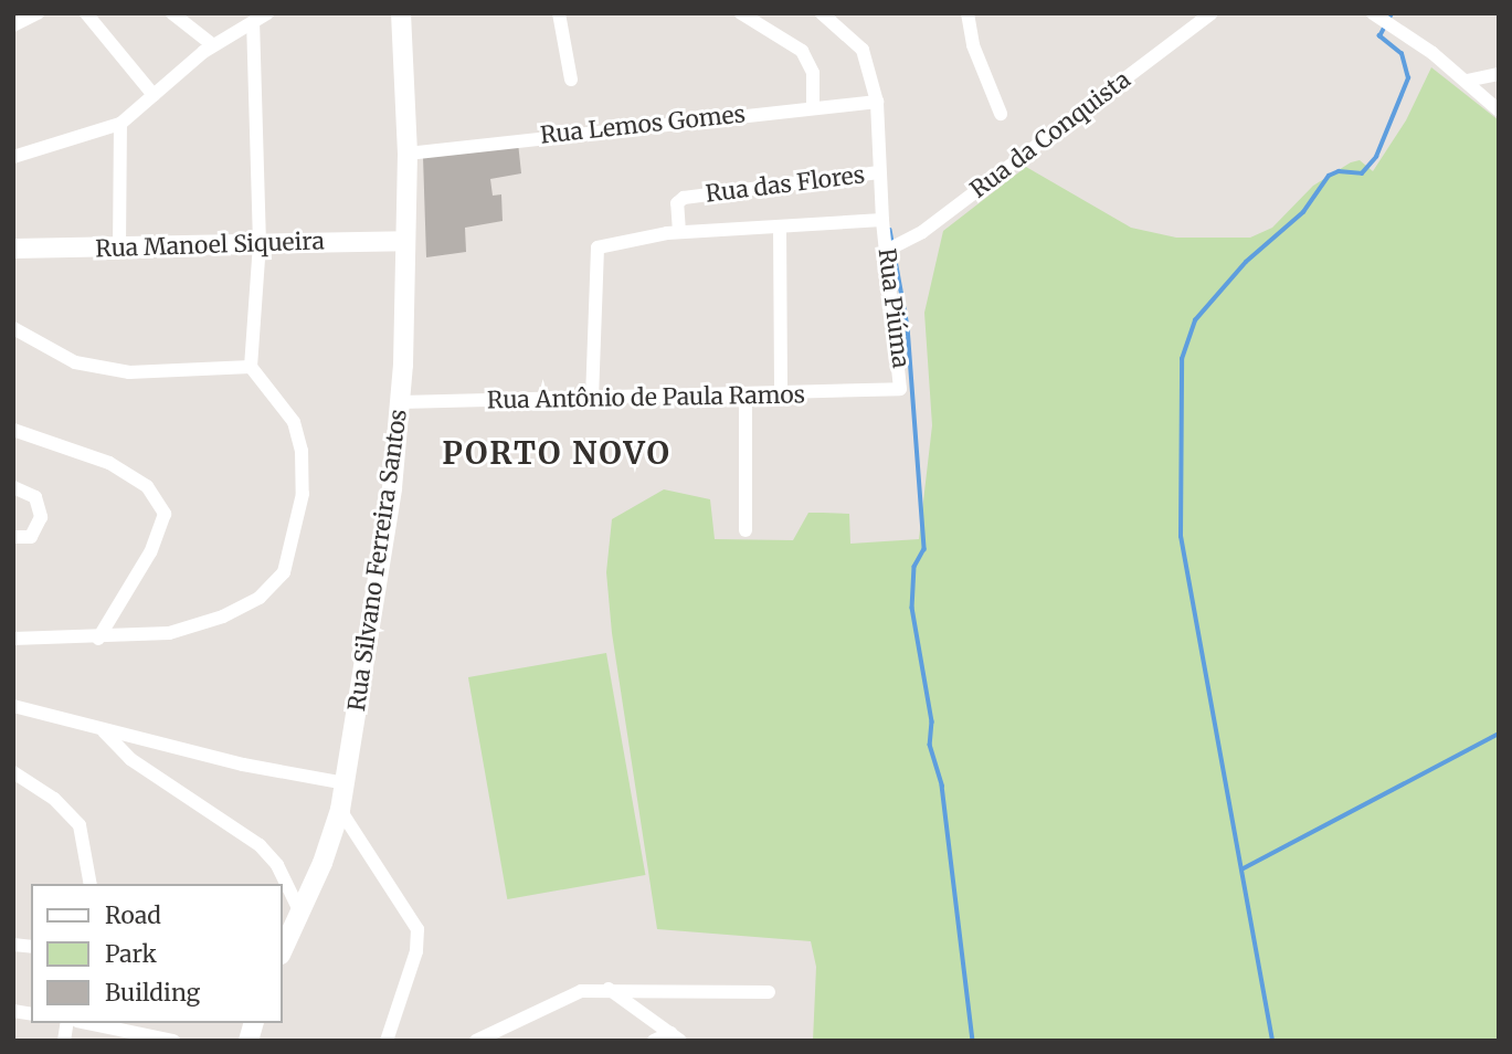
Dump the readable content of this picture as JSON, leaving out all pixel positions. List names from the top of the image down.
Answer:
{
  "streets": {
    "street": [
      "Rua Lemos Gomes",
      "Rua da Conquista",
      "Rua das Flores",
      "Rua Manoel Siqueira",
      "Rua Piúma",
      "Rua Antônio de Paula Ramos",
      "Rua Silvano Ferreira Santos"
    ]
  },
  "crossings": [
    ["Rua Lemos Gomes", "Rua Piúma"],
    ["Rua Lemos Gomes", "Rua Silvano Ferreira Santos"],
    ["Rua da Conquista", "Rua Piúma"],
    ["Rua das Flores", "Rua Piúma"],
    ["Rua Manoel Siqueira", "Rua Silvano Ferreira Santos"],
    ["Rua Piúma", "Rua Antônio de Paula Ramos"],
    ["Rua Antônio de Paula Ramos", "Rua Silvano Ferreira Santos"]
  ],
  "districts": ["PORTO NOVO"],
  "legend": ["Road", "Park", "Building"]
}
